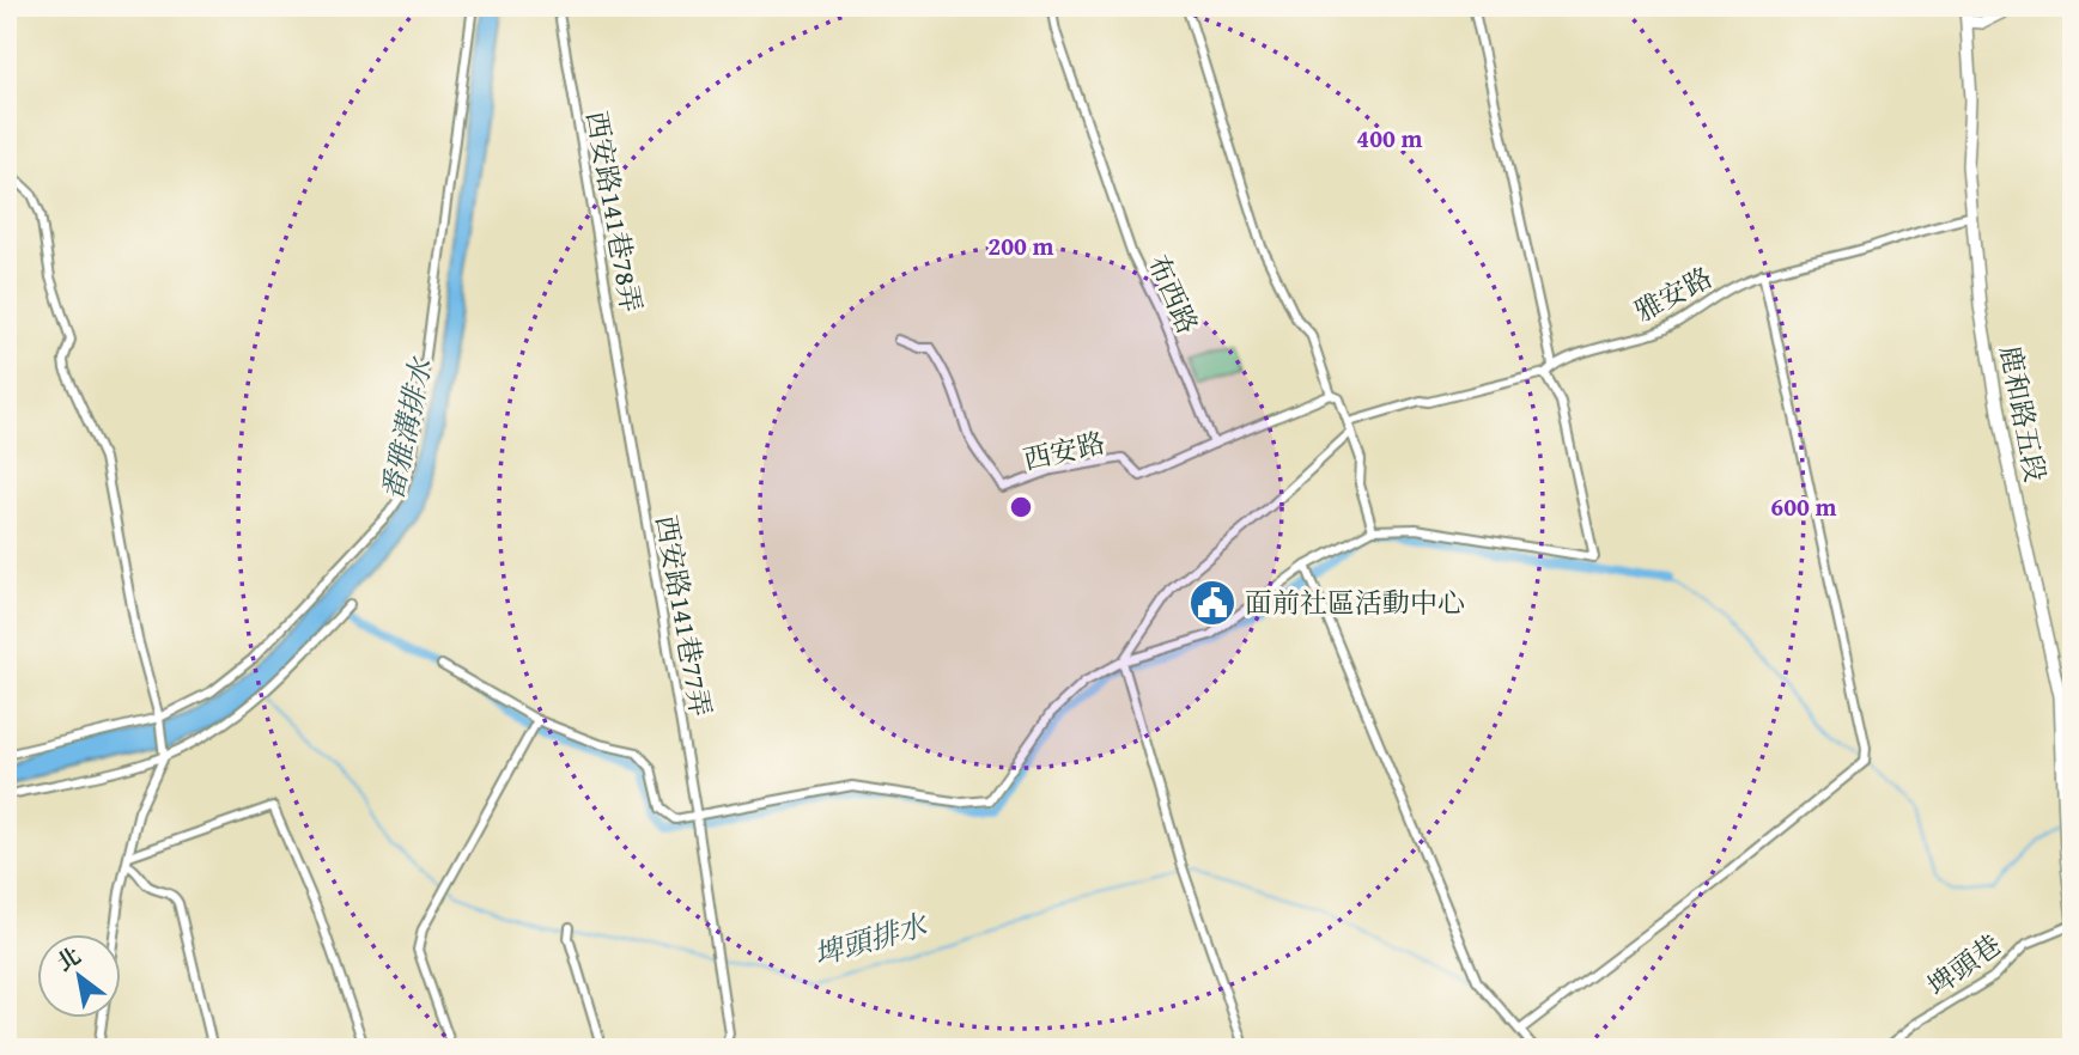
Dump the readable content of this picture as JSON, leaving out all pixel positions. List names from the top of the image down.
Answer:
{
  "streets": {
    "main road": ["鹿和路五段"],
    "street": [
      "西安路141巷78弄",
      "布西路",
      "雅安路",
      "西安路",
      "西安路141巷77弄",
      "埤頭巷"
    ]
  },
  "crossings": [
    ["西安路141巷78弄", "西安路141巷77弄"],
    ["布西路", "西安路"],
    ["雅安路", "鹿和路五段"],
    ["鹿和路五段", "埤頭巷"]
  ],
  "water": ["番雅溝排水", "埤頭排水"],
  "places": {
    "public building": ["面前社區活動中心"]
  },
  "north": "top left",
  "rings": ["400 m", "200 m", "600 m"]
}
